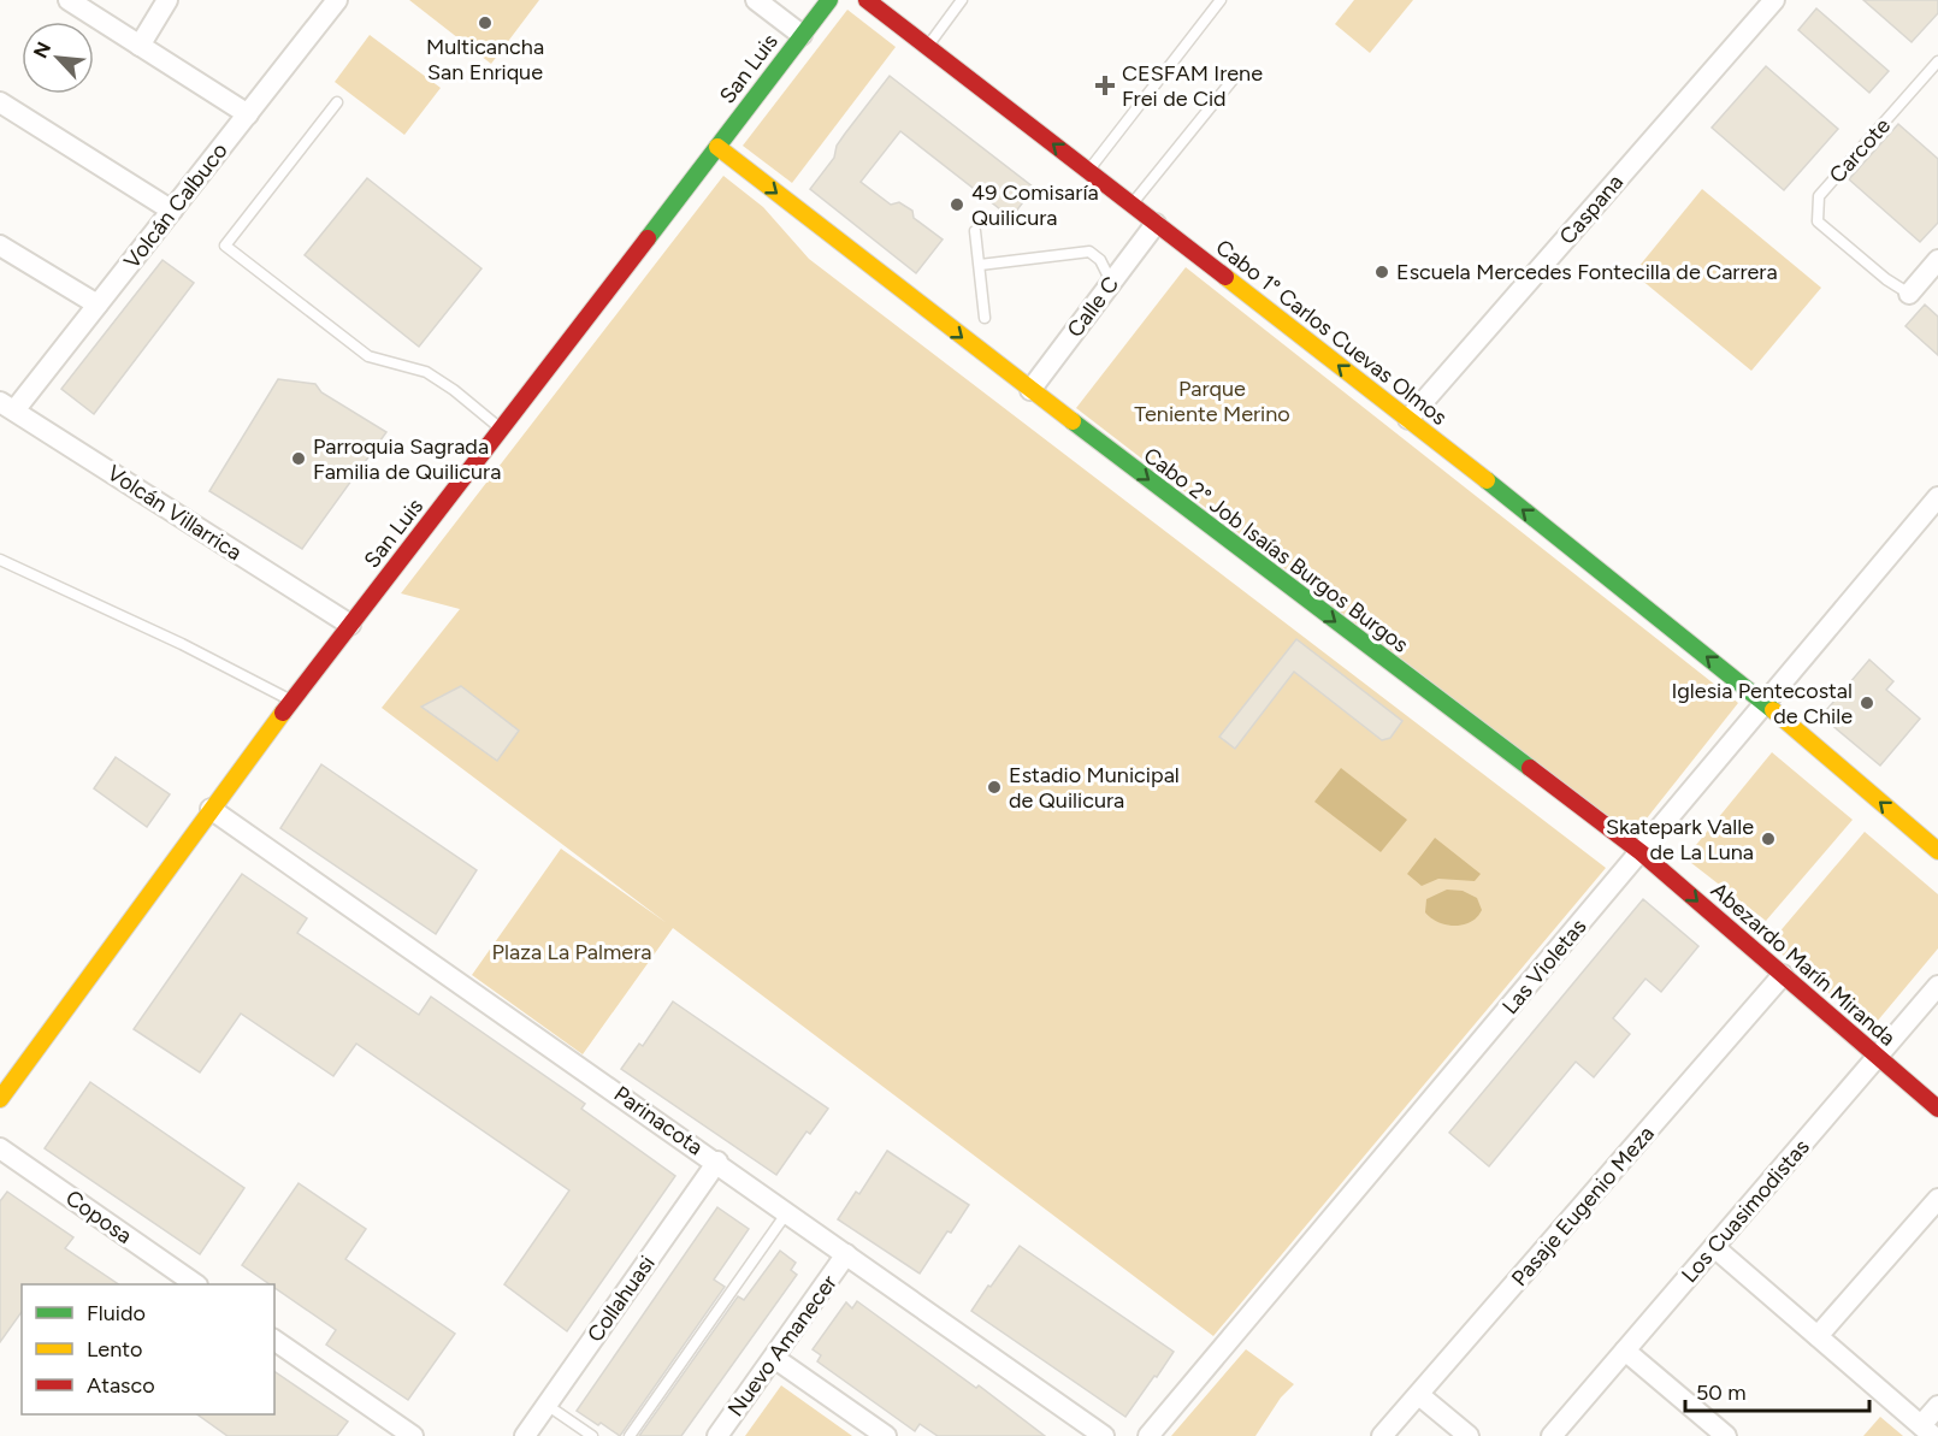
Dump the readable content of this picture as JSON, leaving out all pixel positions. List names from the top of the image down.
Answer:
{
  "streets": {
    "street": [
      "San Luis",
      "Carcote",
      "Volcán Calbuco",
      "Caspana",
      "Calle C",
      "Cabo 1° Carlos Cuevas Olmos",
      "Volcán Villarrica",
      "Cabo 2° Job Isaías Burgos Burgos",
      "Abezardo Marín Miranda",
      "Las Violetas",
      "Parinacota",
      "Pasaje Eugenio Meza",
      "Los Cuasimodistas",
      "Coposa",
      "Collahuasi",
      "Nuevo Amanecer"
    ]
  },
  "crossings": [
    ["San Luis", "Volcán Villarrica"],
    ["San Luis", "Cabo 2° Job Isaías Burgos Burgos"],
    ["San Luis", "Parinacota"],
    ["Volcán Calbuco", "Volcán Villarrica"],
    ["Caspana", "Cabo 1° Carlos Cuevas Olmos"],
    ["Calle C", "Cabo 1° Carlos Cuevas Olmos"],
    ["Calle C", "Cabo 2° Job Isaías Burgos Burgos"],
    ["Cabo 1° Carlos Cuevas Olmos", "Las Violetas"],
    ["Cabo 2° Job Isaías Burgos Burgos", "Abezardo Marín Miranda"],
    ["Cabo 2° Job Isaías Burgos Burgos", "Las Violetas"],
    ["Abezardo Marín Miranda", "Las Violetas"],
    ["Abezardo Marín Miranda", "Pasaje Eugenio Meza"],
    ["Abezardo Marín Miranda", "Los Cuasimodistas"],
    ["Parinacota", "Collahuasi"],
    ["Parinacota", "Nuevo Amanecer"]
  ],
  "one_way": ["Cabo 1° Carlos Cuevas Olmos", "Cabo 2° Job Isaías Burgos Burgos", "Abezardo Marín Miranda"],
  "parks": ["Parque Teniente Merino", "Plaza La Palmera"],
  "places": {
    "other": [
      "Multicancha San Enrique",
      "49 Comisaría Quilicura",
      "Escuela Mercedes Fontecilla de Carrera",
      "Parroquia Sagrada Familia de Quilicura",
      "Iglesia Pentecostal de Chile",
      "Estadio Municipal de Quilicura",
      "Skatepark Valle de La Luna"
    ],
    "health": ["CESFAM Irene Frei de Cid"]
  },
  "legend": ["Fluido", "Lento", "Atasco"],
  "scale_bar": "50 m",
  "north": "top left"
}
